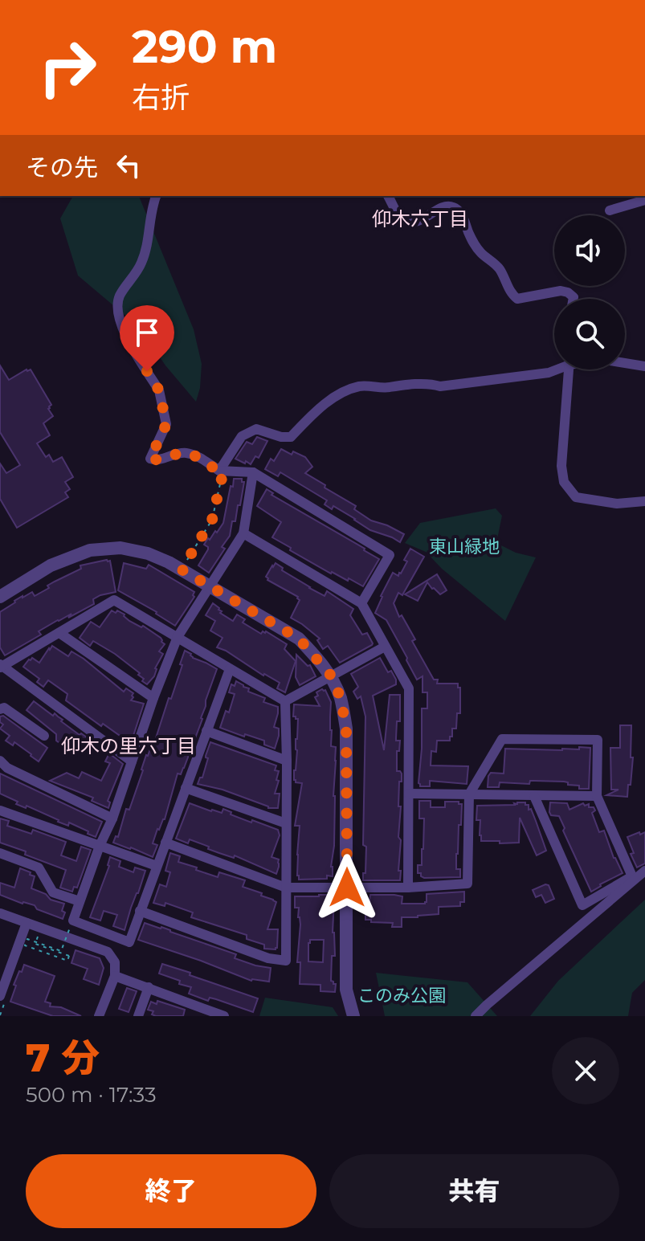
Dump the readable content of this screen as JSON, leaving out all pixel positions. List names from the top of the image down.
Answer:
{
  "districts": ["仰木六丁目", "仰木の里六丁目"],
  "parks": ["東山緑地", "このみ公園"],
  "page": {
    "turn": ["290 m", "右折"],
    "then": "その先",
    "heading": ["7 分", "500 m · 17:33"],
    "buttons": ["終了", "共有"]
  }
}
